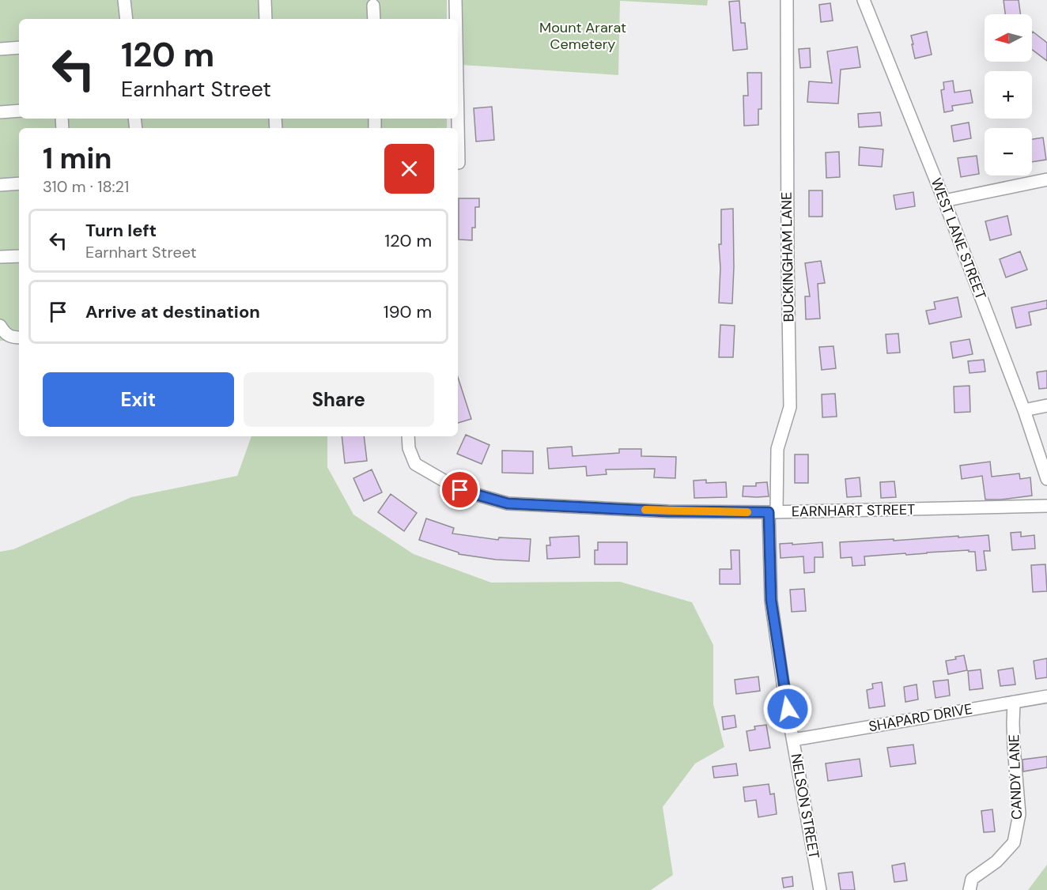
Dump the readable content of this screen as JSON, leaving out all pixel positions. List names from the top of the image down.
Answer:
{
  "streets": {
    "street": [
      "WEST LANE STREET",
      "BUCKINGHAM LANE",
      "EARNHART STREET",
      "SHAPARD DRIVE",
      "CANDY LANE",
      "NELSON STREET"
    ]
  },
  "crossings": [
    ["BUCKINGHAM LANE", "EARNHART STREET"],
    ["BUCKINGHAM LANE", "NELSON STREET"],
    ["SHAPARD DRIVE", "CANDY LANE"],
    ["SHAPARD DRIVE", "NELSON STREET"]
  ],
  "parks": ["Mount Ararat Cemetery"],
  "north": "left",
  "page": {
    "map_buttons": ["+", "−"],
    "turn": ["120 m", "Earnhart Street"],
    "heading": ["1 min", "310 m · 18:21"],
    "list": [
      {
        "name": "Turn left",
        "note": "Earnhart Street",
        "value": "120 m"
      },
      {
        "name": "Arrive at destination",
        "value": "190 m"
      }
    ],
    "buttons": ["Exit", "Share"]
  }
}
